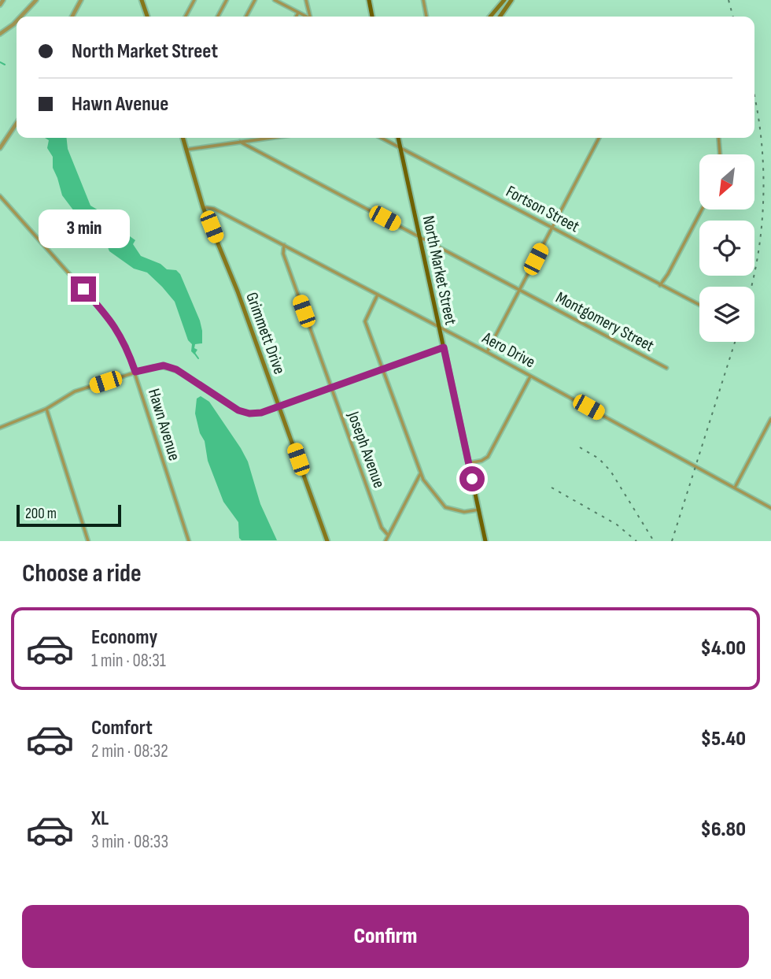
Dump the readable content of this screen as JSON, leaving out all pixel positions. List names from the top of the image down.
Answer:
{
  "streets": {
    "main road": ["North Market Street", "Grimmett Drive"],
    "street": [
      "Fortson Street",
      "Montgomery Street",
      "Aero Drive",
      "Hawn Avenue",
      "Joseph Avenue"
    ]
  },
  "crossings": [
    ["Fortson Street", "North Market Street"],
    ["North Market Street", "Montgomery Street"],
    ["North Market Street", "Aero Drive"],
    ["Grimmett Drive", "Aero Drive"],
    ["Aero Drive", "Joseph Avenue"]
  ],
  "scale_bar": "200 m",
  "north": "bottom left",
  "page": {
    "banner": ["North Market Street", "Hawn Avenue"],
    "bubble": "3 min",
    "scale": "200 m",
    "heading": "Choose a ride",
    "list": [
      {
        "name": "Economy",
        "note": "1 min · 08:31",
        "value": "$4.00"
      },
      {
        "name": "Comfort",
        "note": "2 min · 08:32",
        "value": "$5.40"
      },
      {
        "name": "XL",
        "note": "3 min · 08:33",
        "value": "$6.80"
      }
    ],
    "buttons": "Confirm"
  }
}
